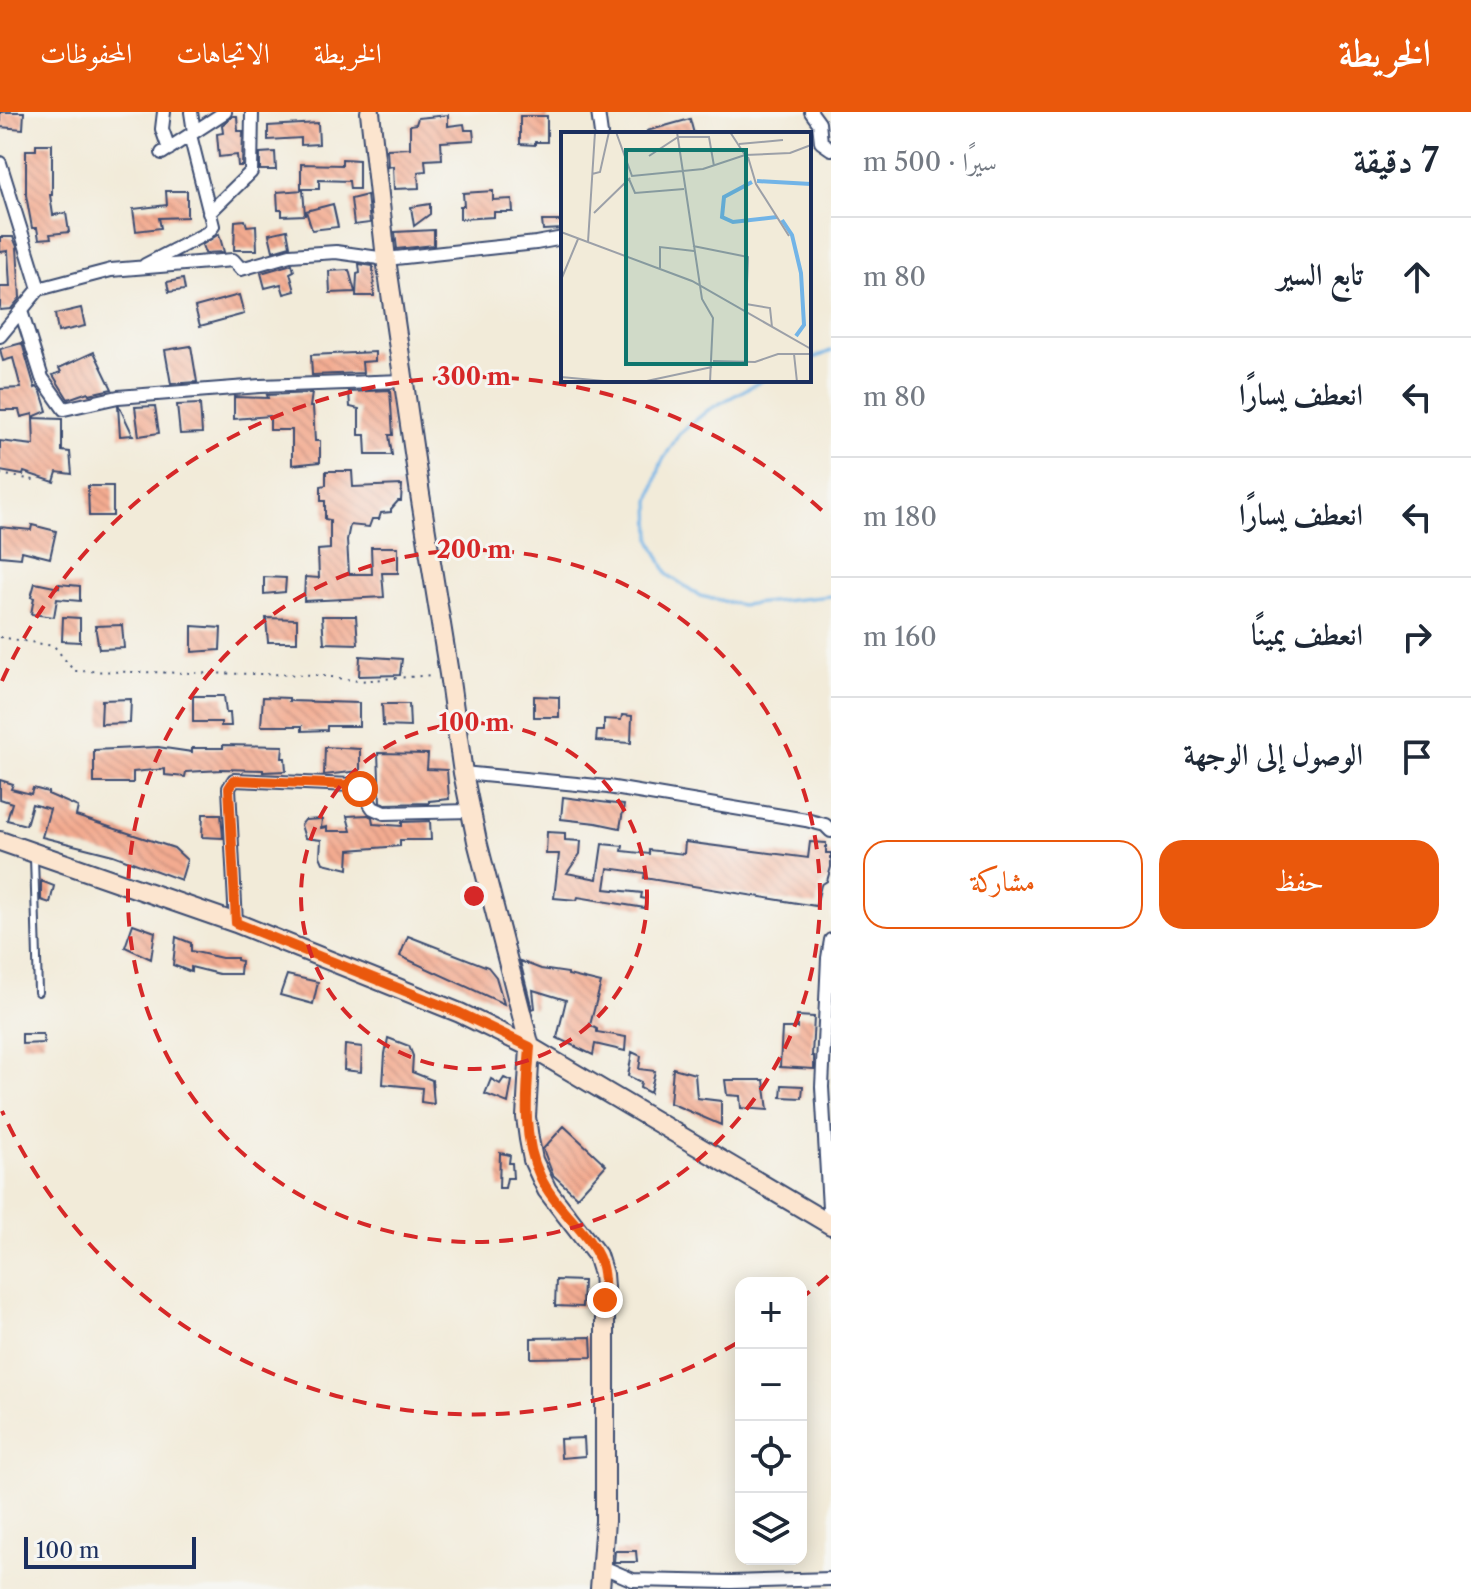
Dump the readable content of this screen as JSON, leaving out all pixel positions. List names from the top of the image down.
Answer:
{
  "scale_bar": "100 m",
  "page": {
    "header": "الخريطة",
    "nav": ["الخريطة", "الاتجاهات", "المحفوظات"],
    "heading": ["7 دقيقة", "سيرًا · 500 m"],
    "list": [
      ["تابع السير", "80 m"],
      ["انعطف يسارًا", "80 m"],
      ["انعطف يسارًا", "180 m"],
      ["انعطف يمينًا", "160 m"],
      "الوصول إلى الوجهة"
    ],
    "buttons": ["حفظ", "مشاركة"],
    "map_buttons": ["+", "−"],
    "scale": "100 m"
  },
  "rings": ["300 m", "200 m", "100 m"]
}
